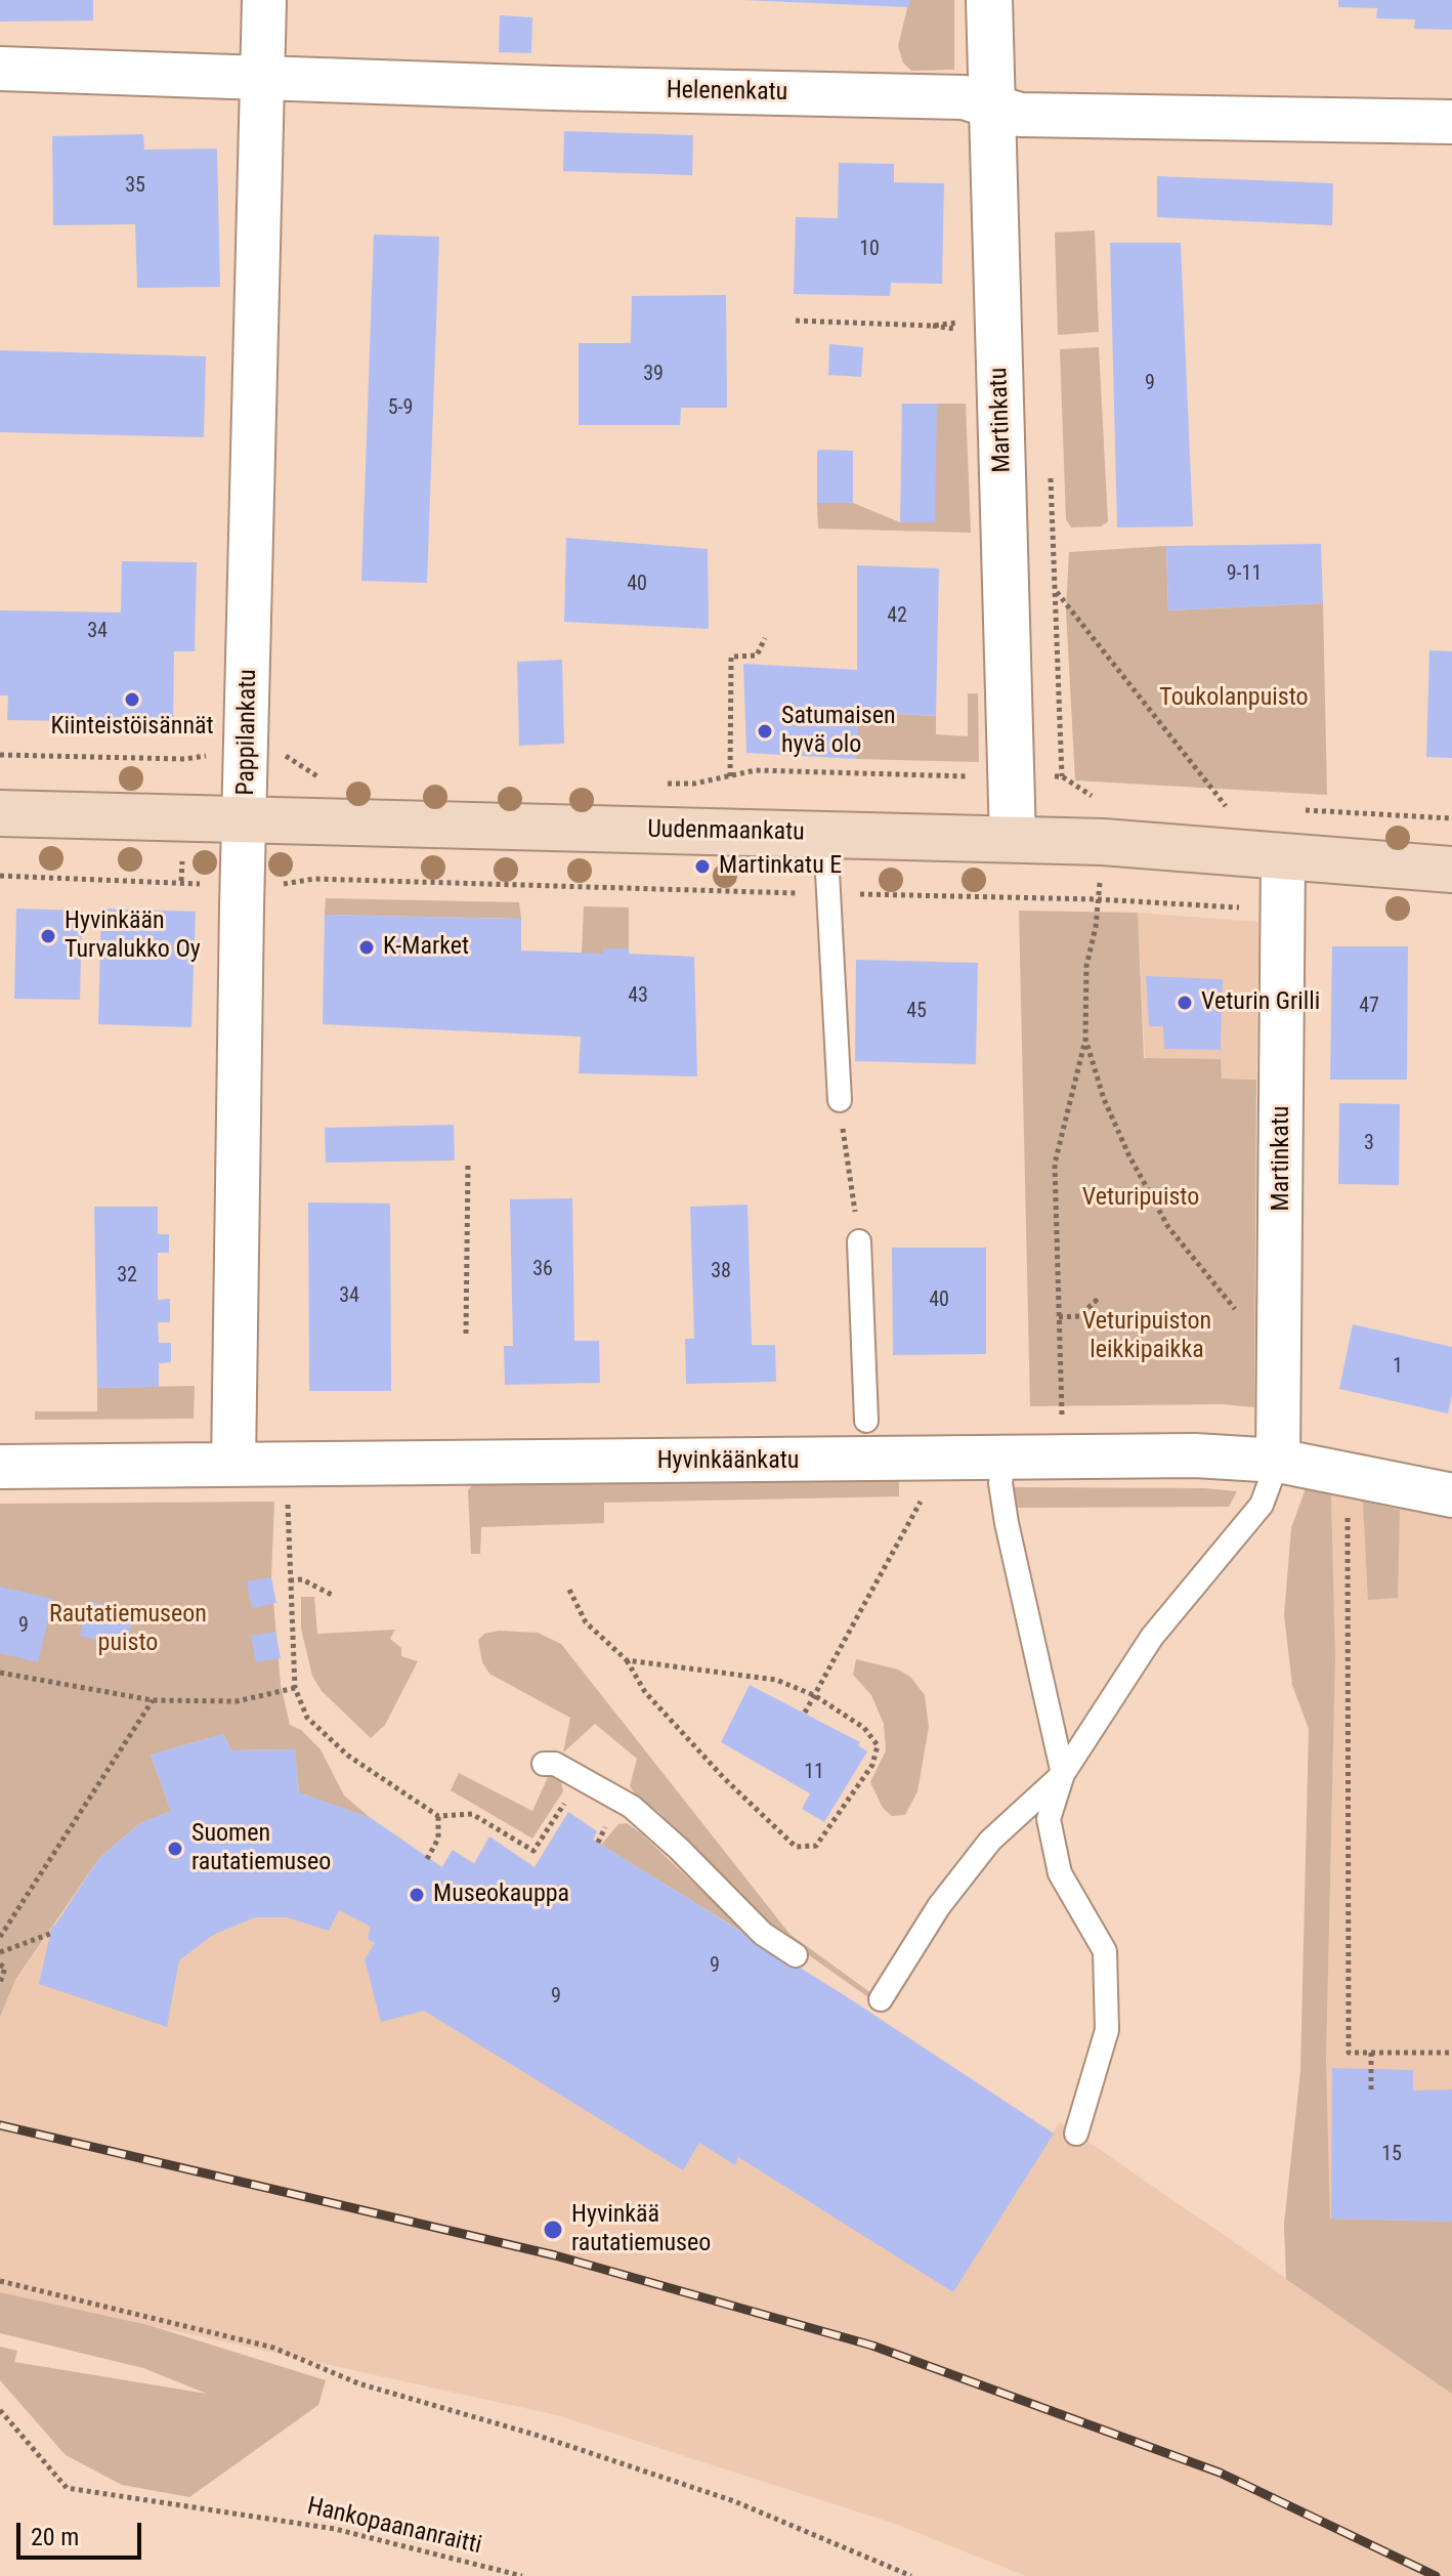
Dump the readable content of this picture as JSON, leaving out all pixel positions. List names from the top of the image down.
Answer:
{
  "streets": {
    "main road": ["Uudenmaankatu"],
    "street": [
      "Helenenkatu",
      "Martinkatu",
      "Pappilankatu",
      "Hyvinkäänkatu"
    ],
    "path": ["Hankopaananraitti"]
  },
  "crossings": [
    ["Helenenkatu", "Martinkatu"],
    ["Helenenkatu", "Pappilankatu"],
    ["Martinkatu", "Uudenmaankatu"],
    ["Martinkatu", "Hyvinkäänkatu"],
    ["Pappilankatu", "Uudenmaankatu"],
    ["Pappilankatu", "Hyvinkäänkatu"]
  ],
  "parks": [
    "Toukolanpuisto",
    "Veturipuisto",
    "Veturipuiston leikkipaikka",
    "Rautatiemuseon puisto"
  ],
  "places": [
    "Kiinteistöisännät",
    "Satumaisen hyvä olo",
    "Martinkatu E",
    "Hyvinkään Turvalukko Oy",
    "K-Market",
    "Veturin Grilli",
    "Suomen rautatiemuseo",
    "Museokauppa",
    "Hyvinkää rautatiemuseo"
  ],
  "house_numbers": [
    "35",
    "10",
    "39",
    "9",
    "5-9",
    "9-11",
    "40",
    "42",
    "34",
    "43",
    "47",
    "45",
    "3",
    "36",
    "38",
    "32",
    "34",
    "40",
    "1",
    "9",
    "11",
    "9",
    "9",
    "15"
  ],
  "scale_bar": "20 m"
}
